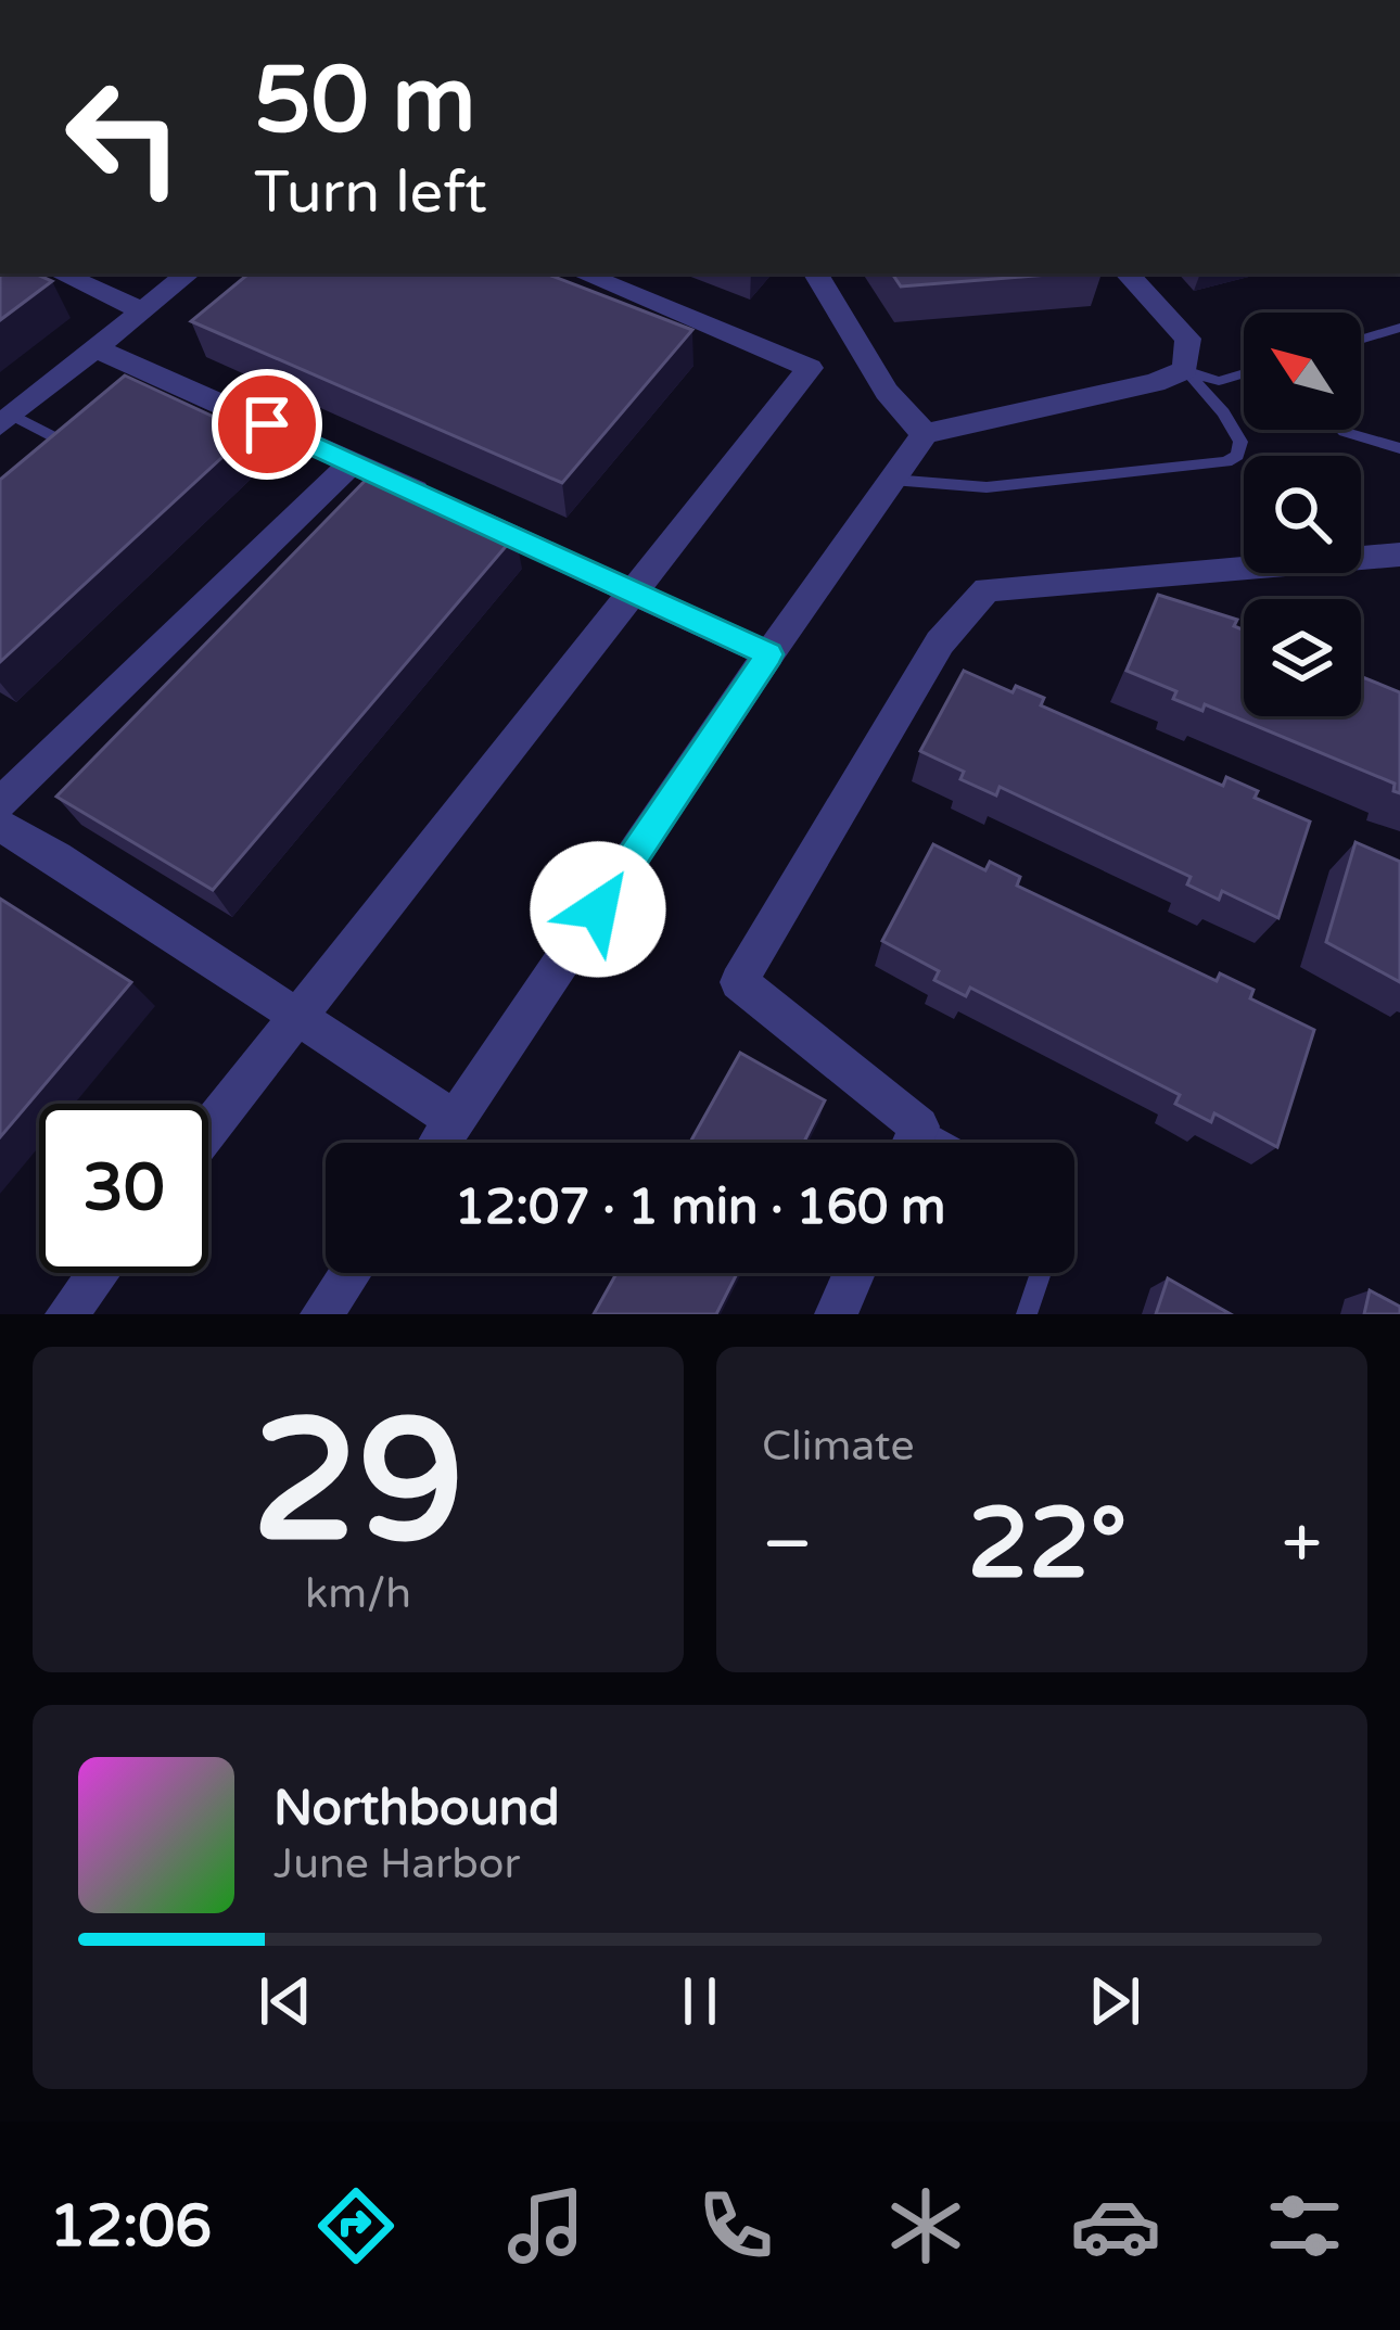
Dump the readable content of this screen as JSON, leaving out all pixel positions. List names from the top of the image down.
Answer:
{
  "north": "top left",
  "page": {
    "turn": ["50 m", "Turn left"],
    "limit": "30",
    "trip": "12:07 · 1 min · 160 m",
    "tile": [
      ["29", "km/h"],
      "Climate"
    ],
    "heat": ["−", "22°", "+"],
    "song": ["Northbound", "June Harbor"],
    "tabs": "12:06"
  }
}
